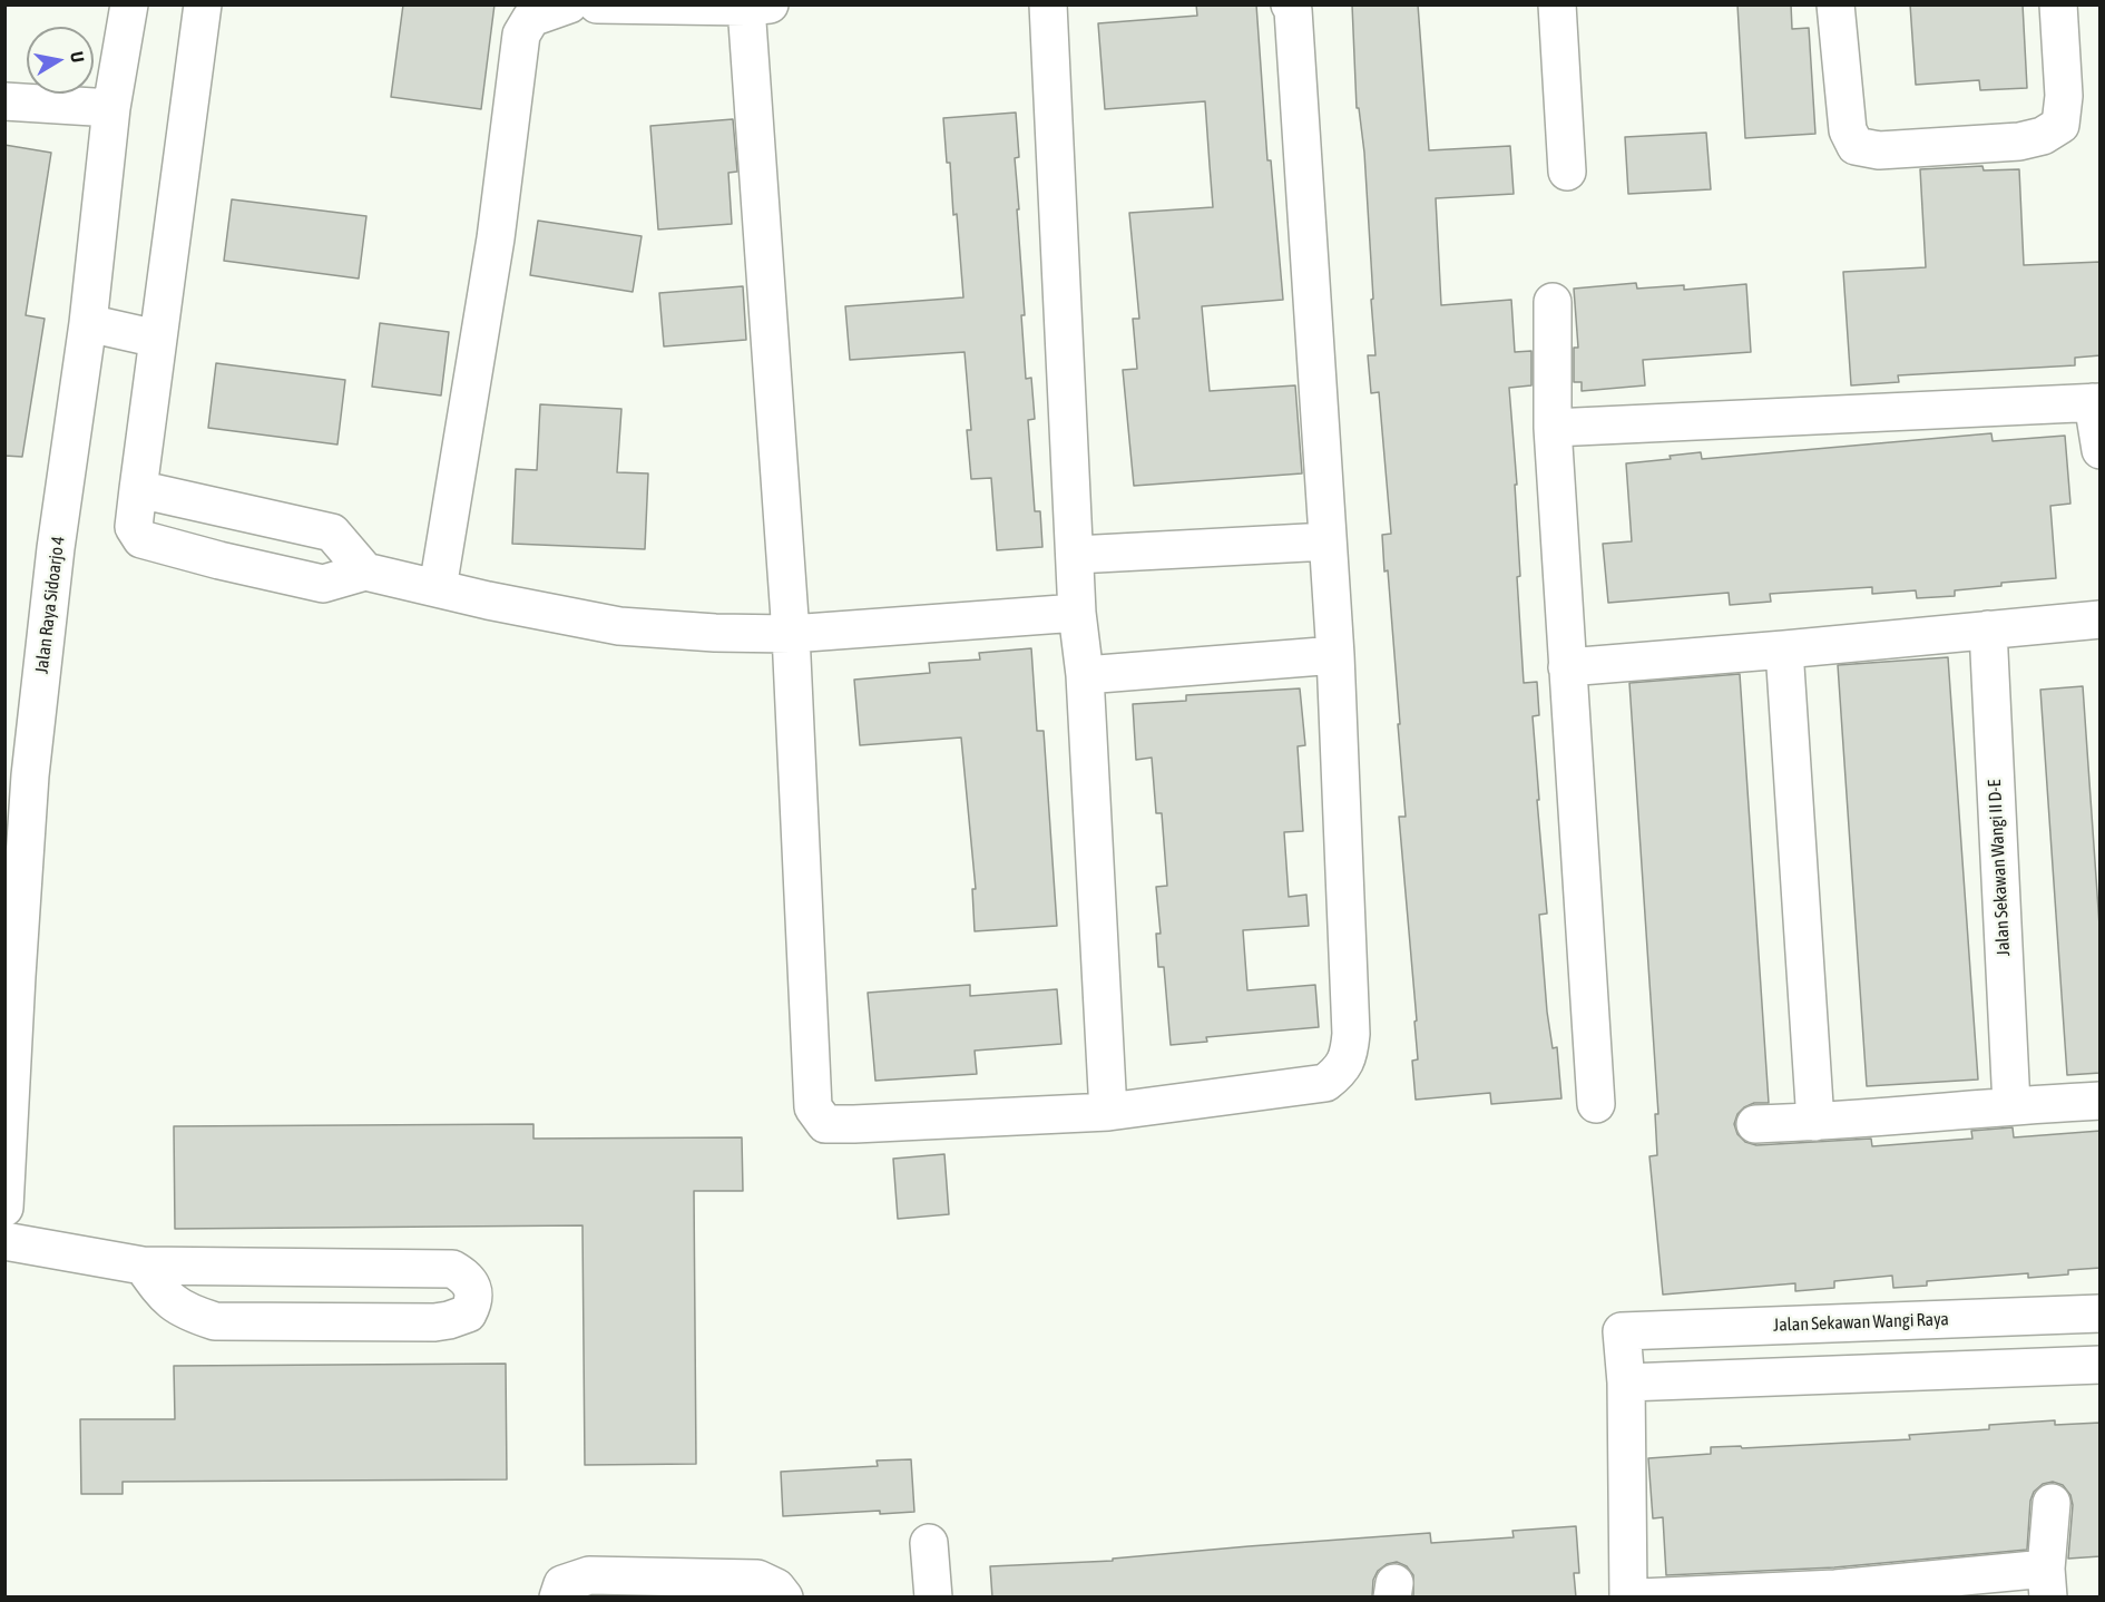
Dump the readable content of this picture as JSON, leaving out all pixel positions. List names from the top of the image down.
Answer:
{
  "streets": {
    "street": ["Jalan Raya Sidoarjo 4", "Jalan Sekawan Wangi II D-E", "Jalan Sekawan Wangi Raya"]
  },
  "north": "right"
}
